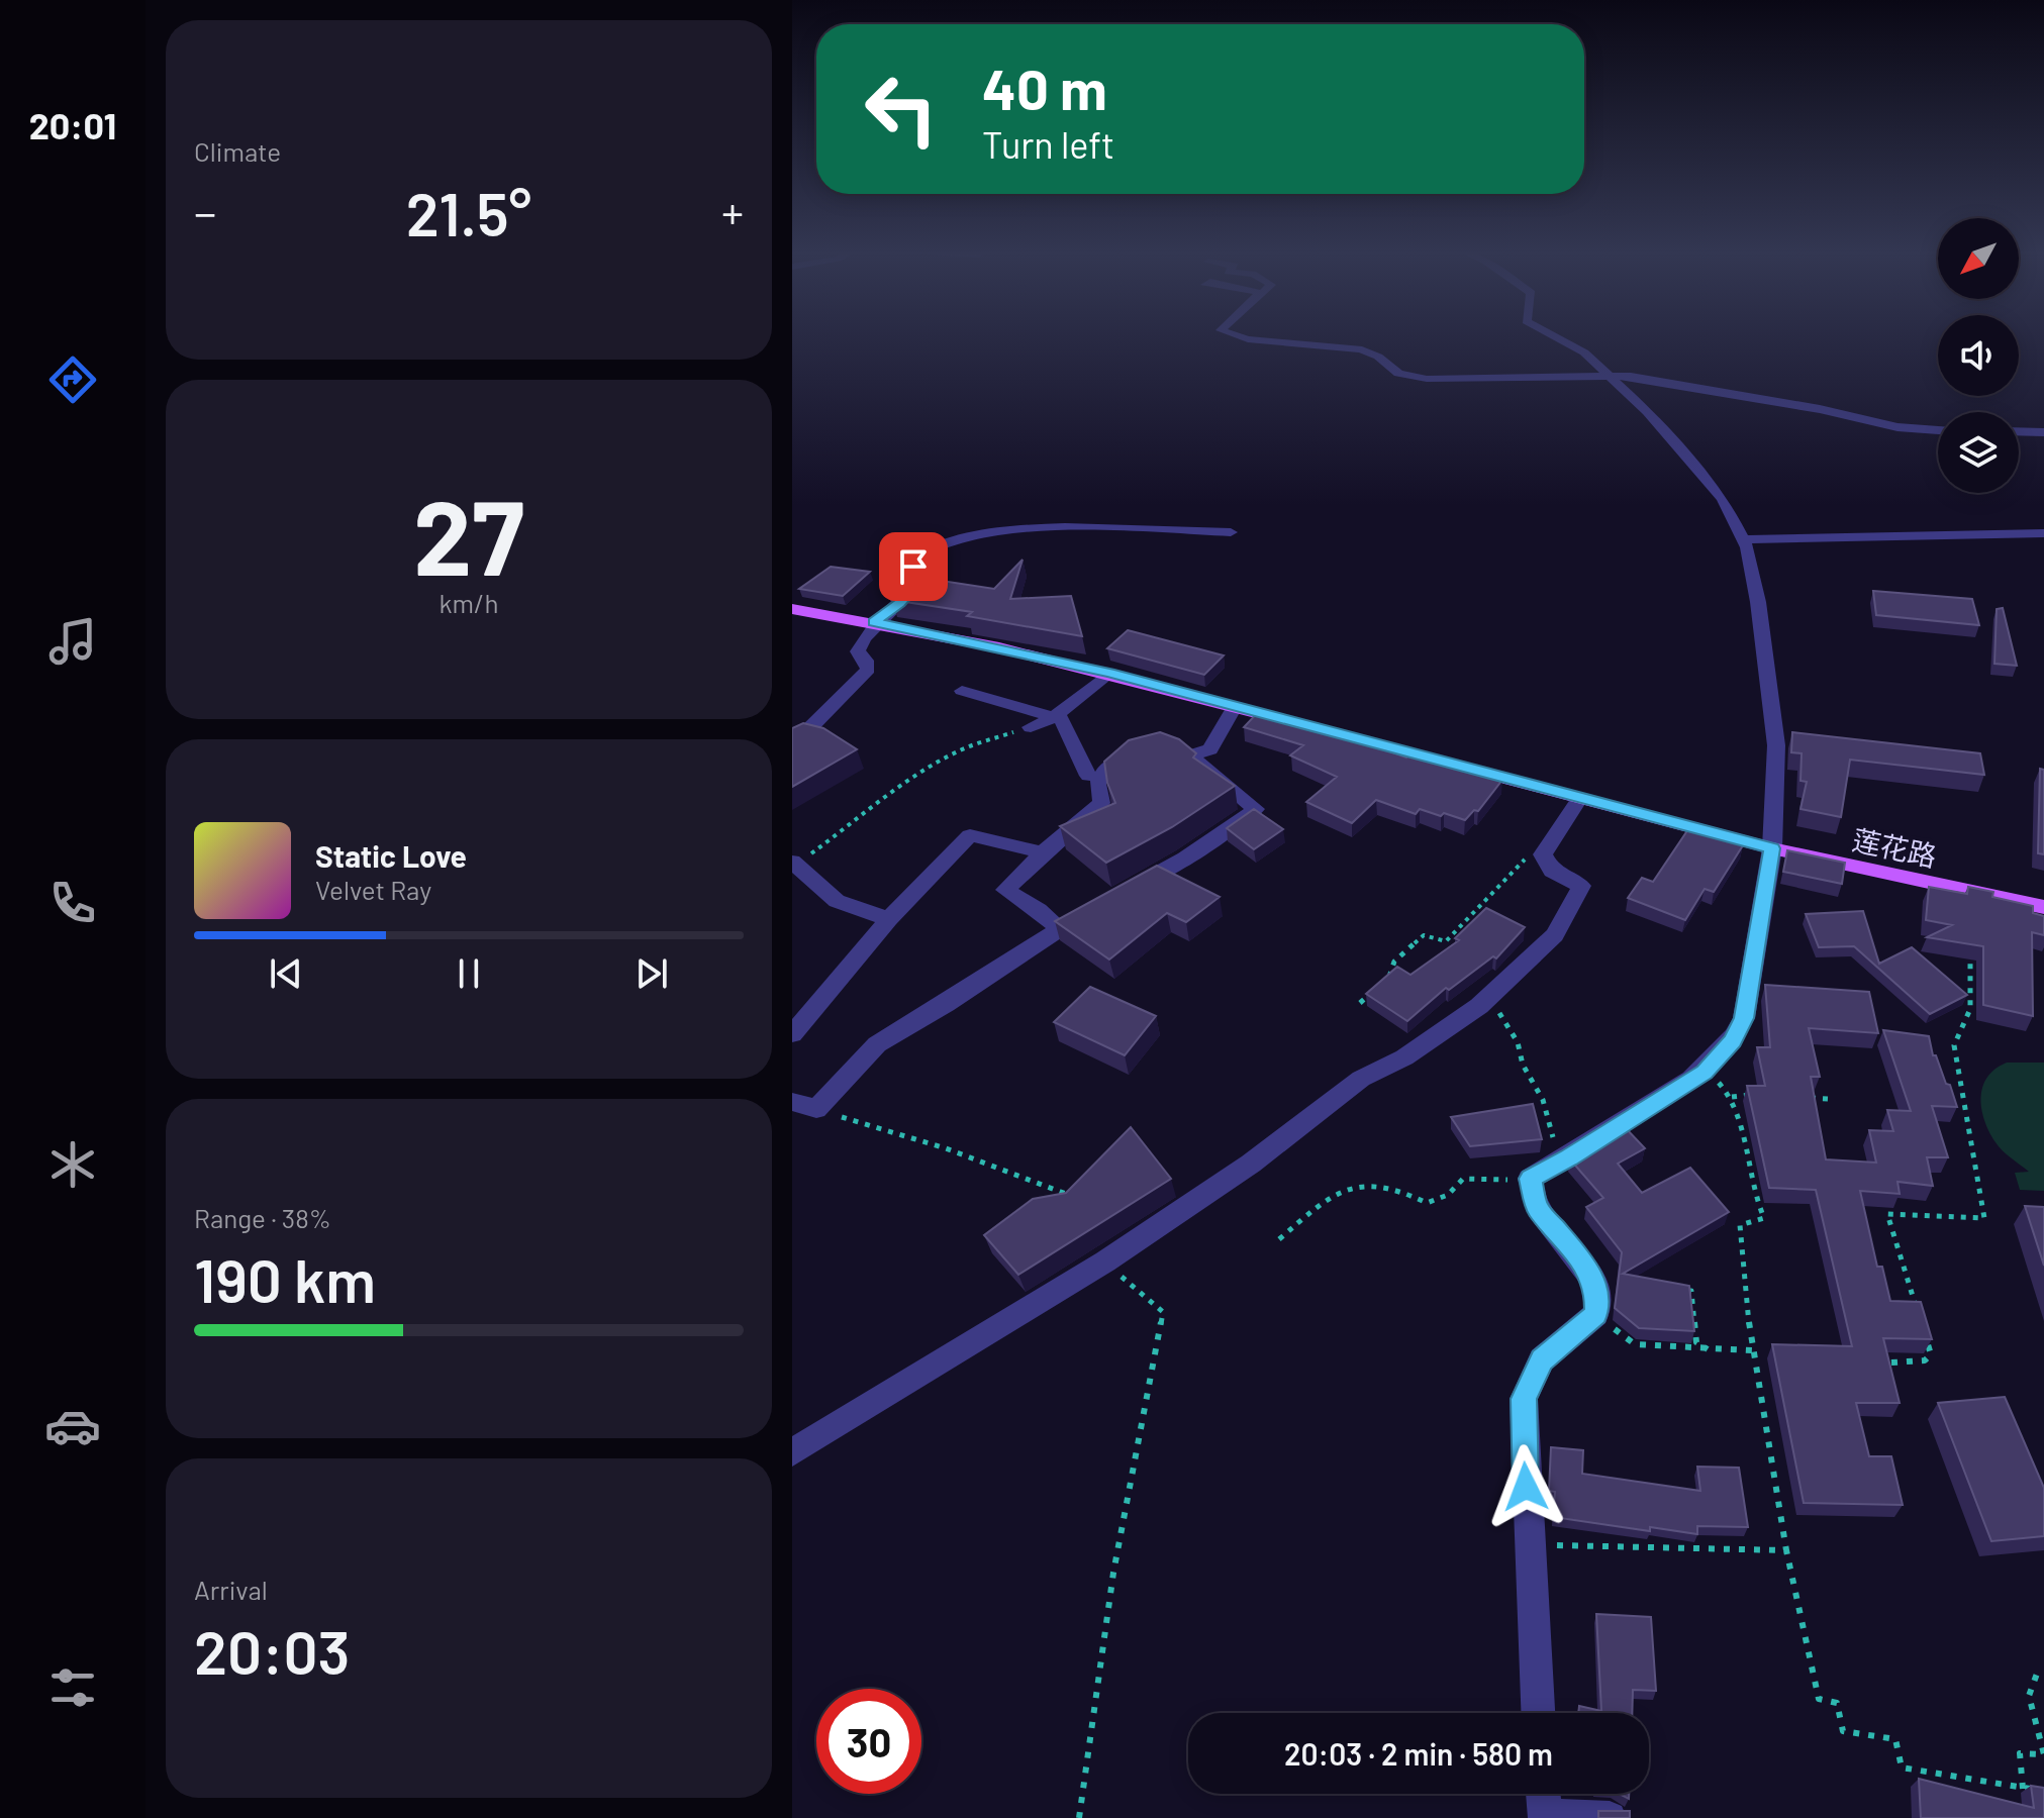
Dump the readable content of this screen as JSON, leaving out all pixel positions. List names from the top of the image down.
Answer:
{
  "streets": {
    "main road": ["莲花路"]
  },
  "north": "bottom left",
  "page": {
    "tabs": "20:01",
    "tile": [
      "Climate",
      ["27", "km/h"],
      ["Range · 38%", "190 km"],
      ["Arrival", "20:03"]
    ],
    "turn": ["40 m", "Turn left"],
    "heat": ["−", "21.5°", "+"],
    "song": ["Static Love", "Velvet Ray"],
    "limit": "30",
    "trip": "20:03 · 2 min · 580 m"
  }
}
